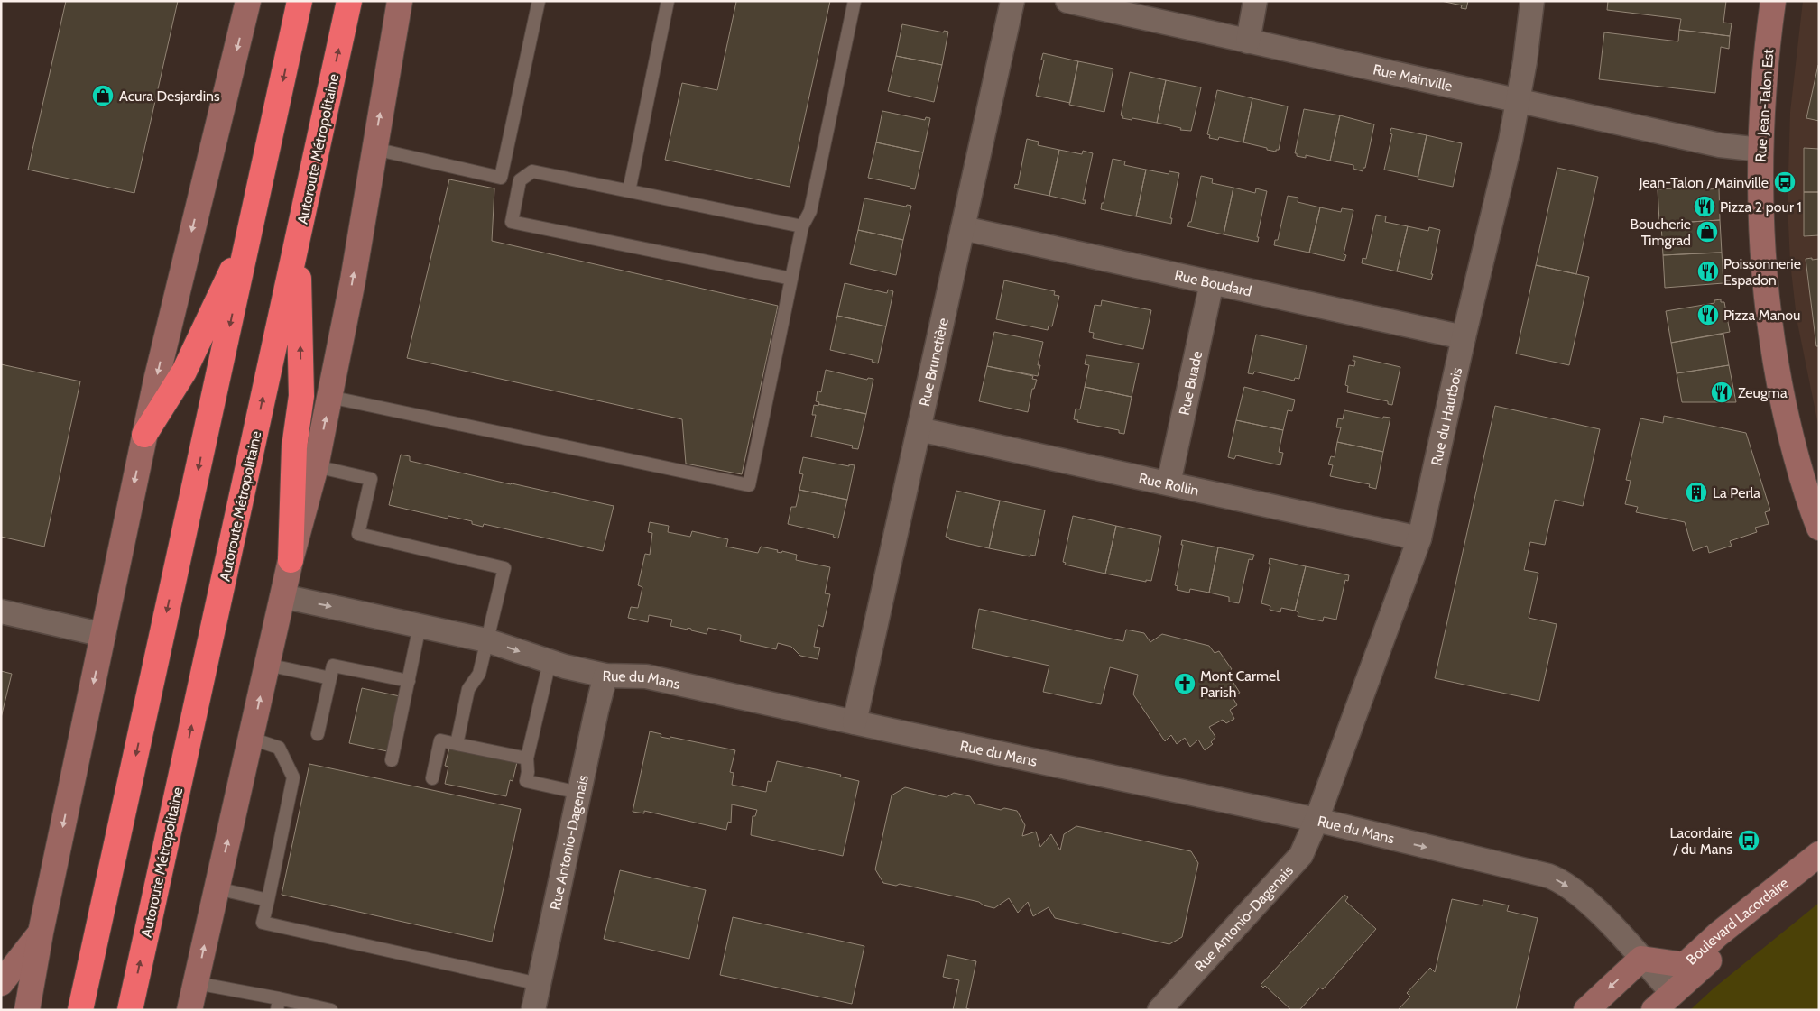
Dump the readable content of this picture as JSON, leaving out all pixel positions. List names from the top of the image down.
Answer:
{
  "streets": {
    "highway": ["Autoroute Métropolitaine"],
    "main road": ["Rue Jean-Talon Est", "Boulevard Lacordaire"],
    "street": [
      "Rue Mainville",
      "Rue Boudard",
      "Rue Brunetière",
      "Rue Buade",
      "Rue du Hautbois",
      "Rue Rollin",
      "Rue du Mans",
      "Rue Antonio-Dagenais"
    ]
  },
  "crossings": [
    ["Rue Mainville", "Rue Jean-Talon Est"],
    ["Rue Mainville", "Rue du Hautbois"],
    ["Rue Boudard", "Rue Brunetière"],
    ["Rue Boudard", "Rue Buade"],
    ["Rue Boudard", "Rue du Hautbois"],
    ["Rue Brunetière", "Rue Rollin"],
    ["Rue Brunetière", "Rue du Mans"],
    ["Rue Buade", "Rue Rollin"],
    ["Rue du Hautbois", "Rue Rollin"],
    ["Rue du Hautbois", "Rue du Mans"],
    ["Rue du Hautbois", "Rue Antonio-Dagenais"],
    ["Rue du Mans", "Rue Antonio-Dagenais"],
    ["Rue du Mans", "Boulevard Lacordaire"]
  ],
  "one_way": ["Rue du Mans"],
  "places": {
    "shop": ["Acura Desjardins", "Boucherie Timgrad"],
    "bus stop": ["Jean-Talon / Mainville", "Lacordaire / du Mans"],
    "restaurant": [
      "Pizza 2 pour 1",
      "Poissonnerie Espadon",
      "Pizza Manou",
      "Zeugma"
    ],
    "building": ["La Perla"],
    "church": ["Mont Carmel Parish"]
  }
}
